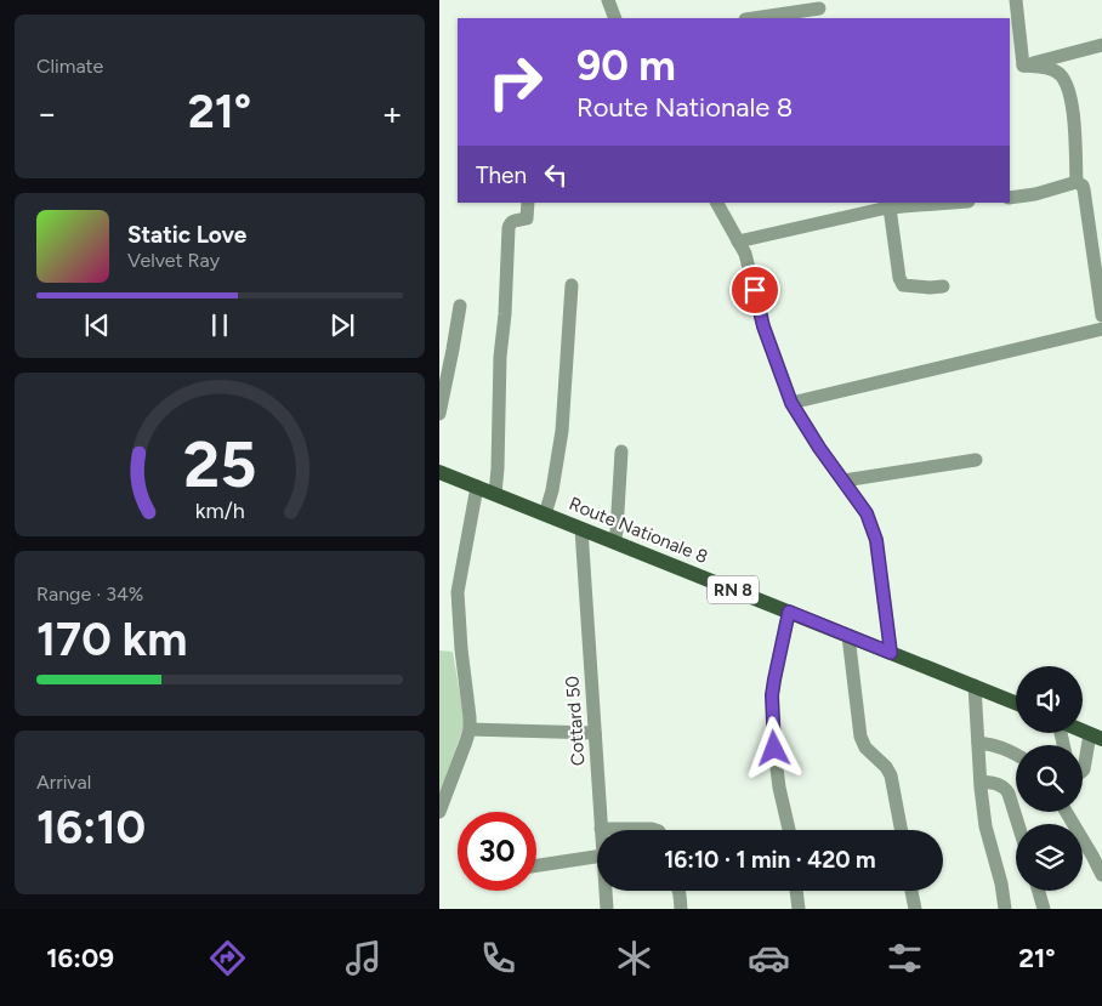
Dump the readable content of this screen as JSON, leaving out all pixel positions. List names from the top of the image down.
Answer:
{
  "streets": {
    "main road": ["Route Nationale 8", "RN 8"],
    "street": ["Cottard 50"]
  },
  "crossings": [
    ["Route Nationale 8", "Cottard 50"]
  ],
  "page": {
    "tile": [
      "Climate",
      ["Range · 34%", "170 km"],
      ["Arrival", "16:10"]
    ],
    "turn": ["90 m", "Route Nationale 8"],
    "heat": ["−", "21°", "+"],
    "then": "Then",
    "song": ["Static Love", "Velvet Ray"],
    "limit": "30",
    "trip": "16:10 · 1 min · 420 m",
    "tabs": ["16:09", "21°"],
    "gauge": ["25", "km/h"]
  }
}
